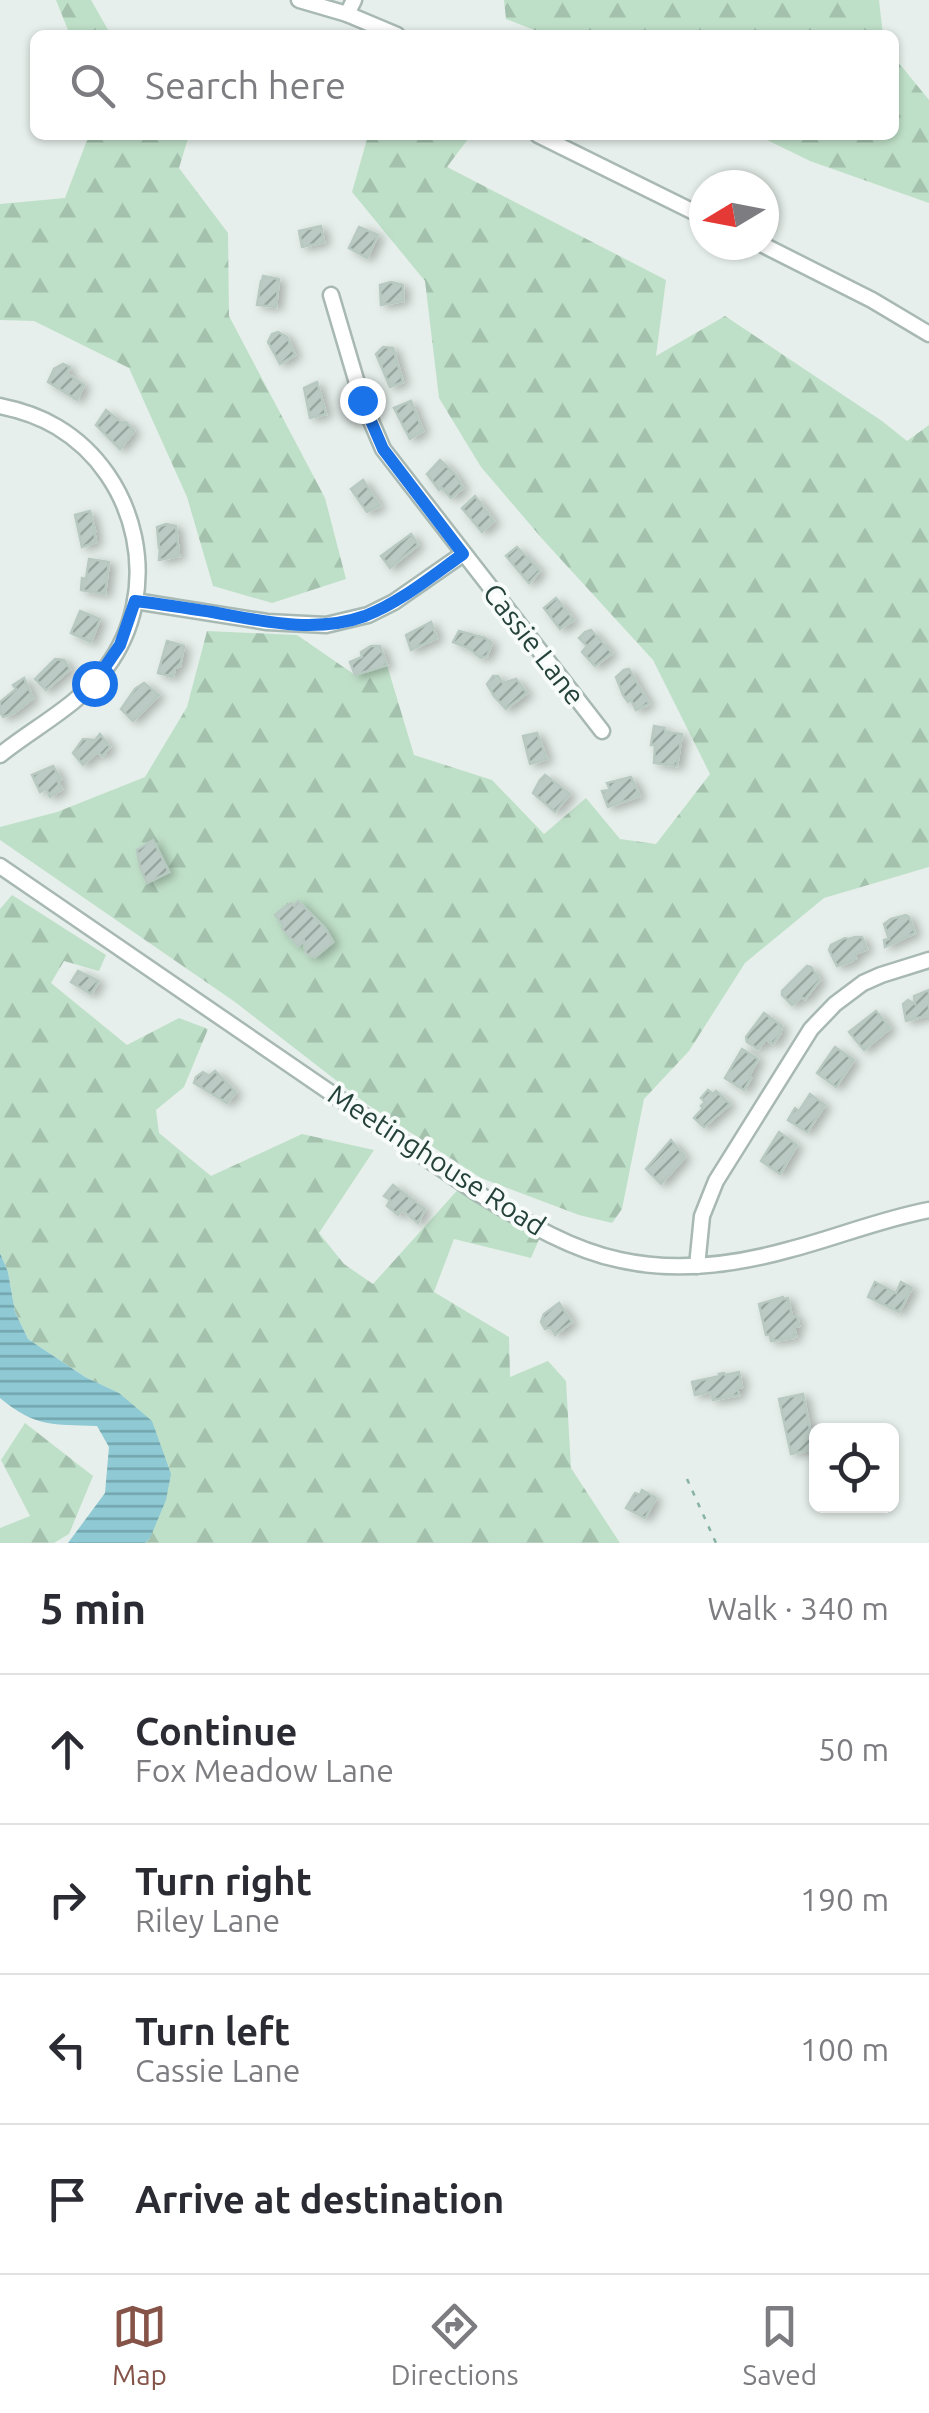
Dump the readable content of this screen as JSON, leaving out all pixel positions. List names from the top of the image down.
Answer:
{
  "streets": {
    "street": ["Cassie Lane", "Meetinghouse Road"]
  },
  "north": "left",
  "page": {
    "search": "Search here",
    "heading": ["5 min", "Walk · 340 m"],
    "list": [
      ["Continue", "Fox Meadow Lane", "50 m"],
      ["Turn right", "Riley Lane", "190 m"],
      ["Turn left", "Cassie Lane", "100 m"],
      "Arrive at destination"
    ],
    "nav": ["Map", "Directions", "Saved"]
  }
}
